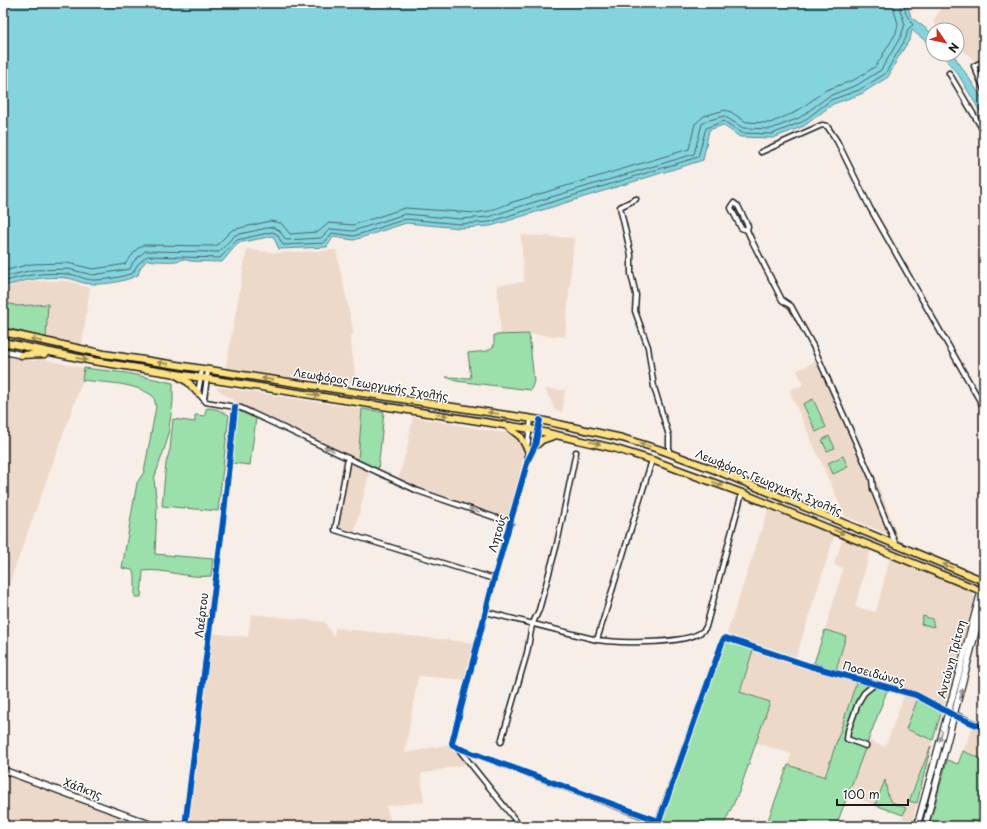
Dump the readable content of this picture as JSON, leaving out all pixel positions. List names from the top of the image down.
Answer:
{
  "streets": {
    "main road": ["Λεωφόρος Γεωργικής Σχολής"],
    "street": [
      "Λητούς",
      "Λαέρτου",
      "Αντώνη Τρίτση",
      "Ποσειδώνος",
      "Χάλκης"
    ]
  },
  "crossings": [
    ["Λεωφόρος Γεωργικής Σχολής", "Λητούς"],
    ["Λεωφόρος Γεωργικής Σχολής", "Αντώνη Τρίτση"],
    ["Λητούς", "Ποσειδώνος"],
    ["Αντώνη Τρίτση", "Ποσειδώνος"]
  ],
  "scale_bar": "100 m",
  "north": "bottom right"
}
